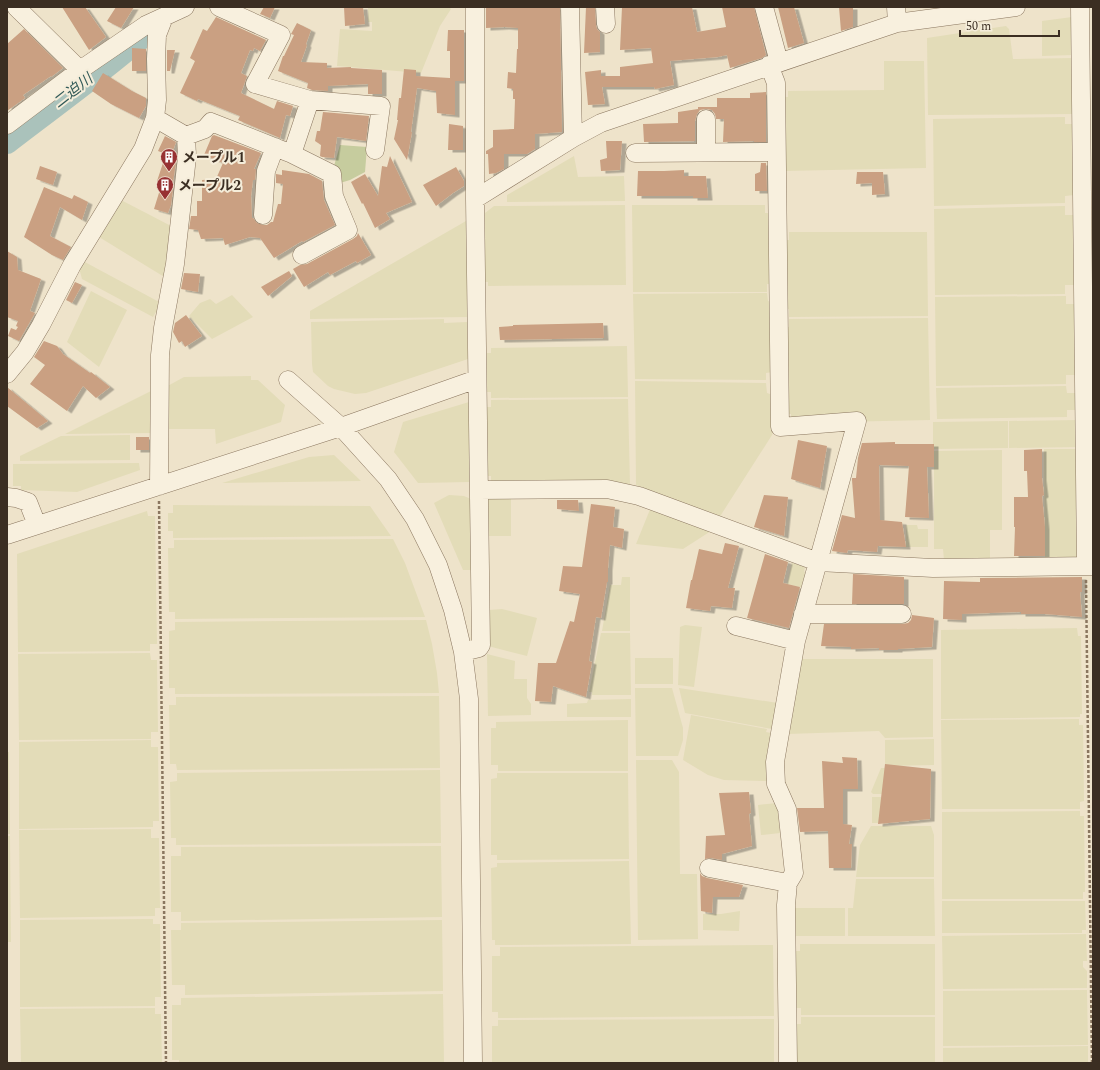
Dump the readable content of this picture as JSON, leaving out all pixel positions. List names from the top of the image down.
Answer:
{
  "water": ["二迫川"],
  "places": {
    "building": ["メープル1", "メープル2"]
  },
  "scale_bar": "50 m"
}
